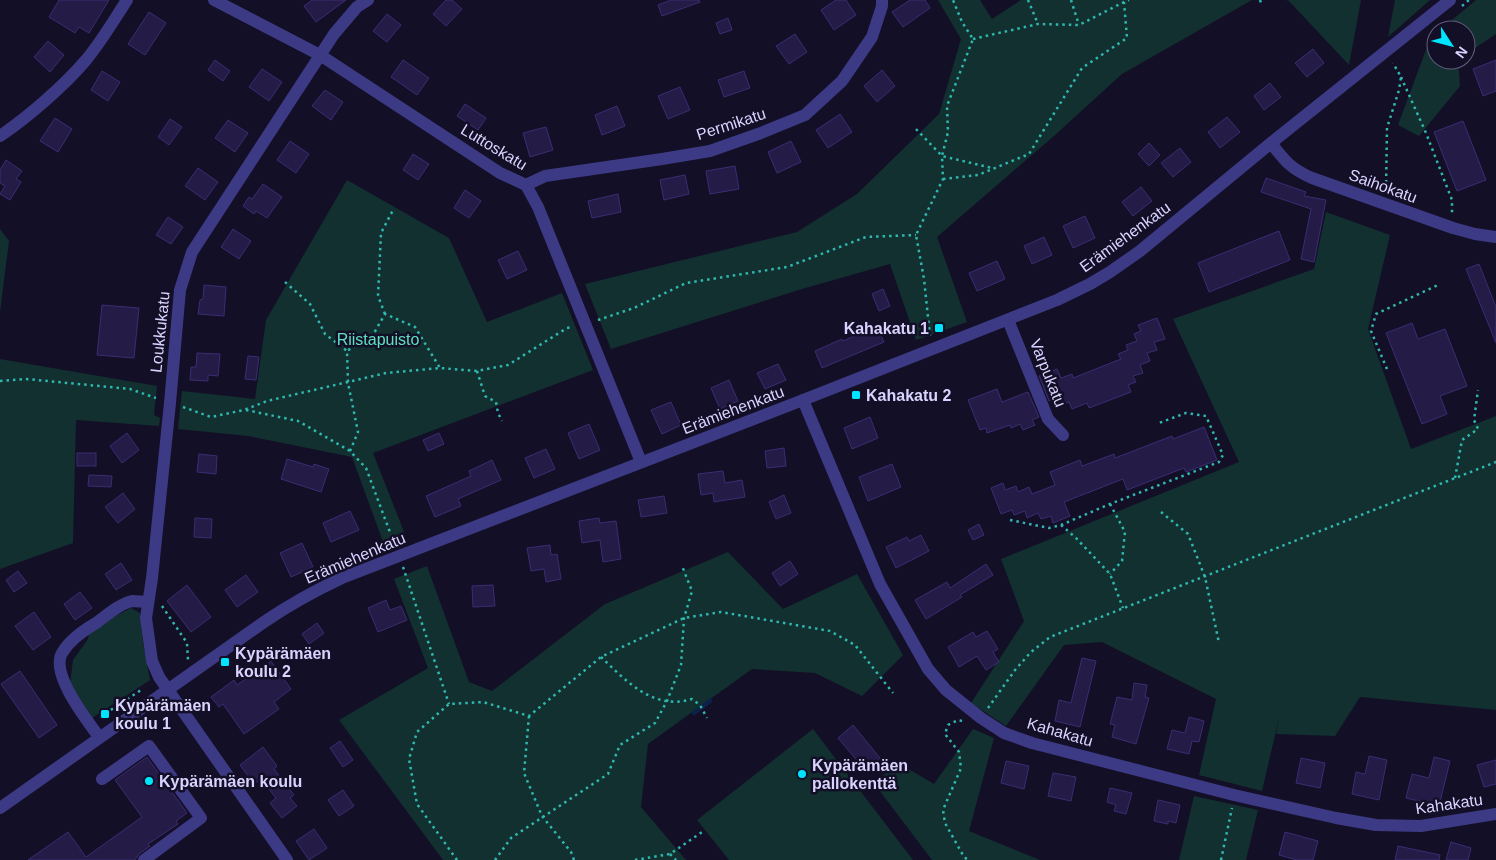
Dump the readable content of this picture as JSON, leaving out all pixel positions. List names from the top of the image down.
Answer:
{
  "streets": {
    "street": [
      "Permikatu",
      "Luttoskatu",
      "Saihokatu",
      "Erämiehenkatu",
      "Loukkukatu",
      "Varpukatu",
      "Kahakatu"
    ]
  },
  "crossings": [
    ["Permikatu", "Luttoskatu"],
    ["Luttoskatu", "Erämiehenkatu"],
    ["Luttoskatu", "Loukkukatu"],
    ["Saihokatu", "Erämiehenkatu"],
    ["Erämiehenkatu", "Loukkukatu"],
    ["Erämiehenkatu", "Varpukatu"],
    ["Erämiehenkatu", "Kahakatu"]
  ],
  "parks": ["Riistapuisto"],
  "places": {
    "transit": [
      "Kahakatu 1",
      "Kahakatu 2",
      "Kypärämäen koulu 2",
      "Kypärämäen koulu 1"
    ],
    "other": ["Kypärämäen pallokenttä", "Kypärämäen koulu"]
  },
  "north": "bottom right"
}
